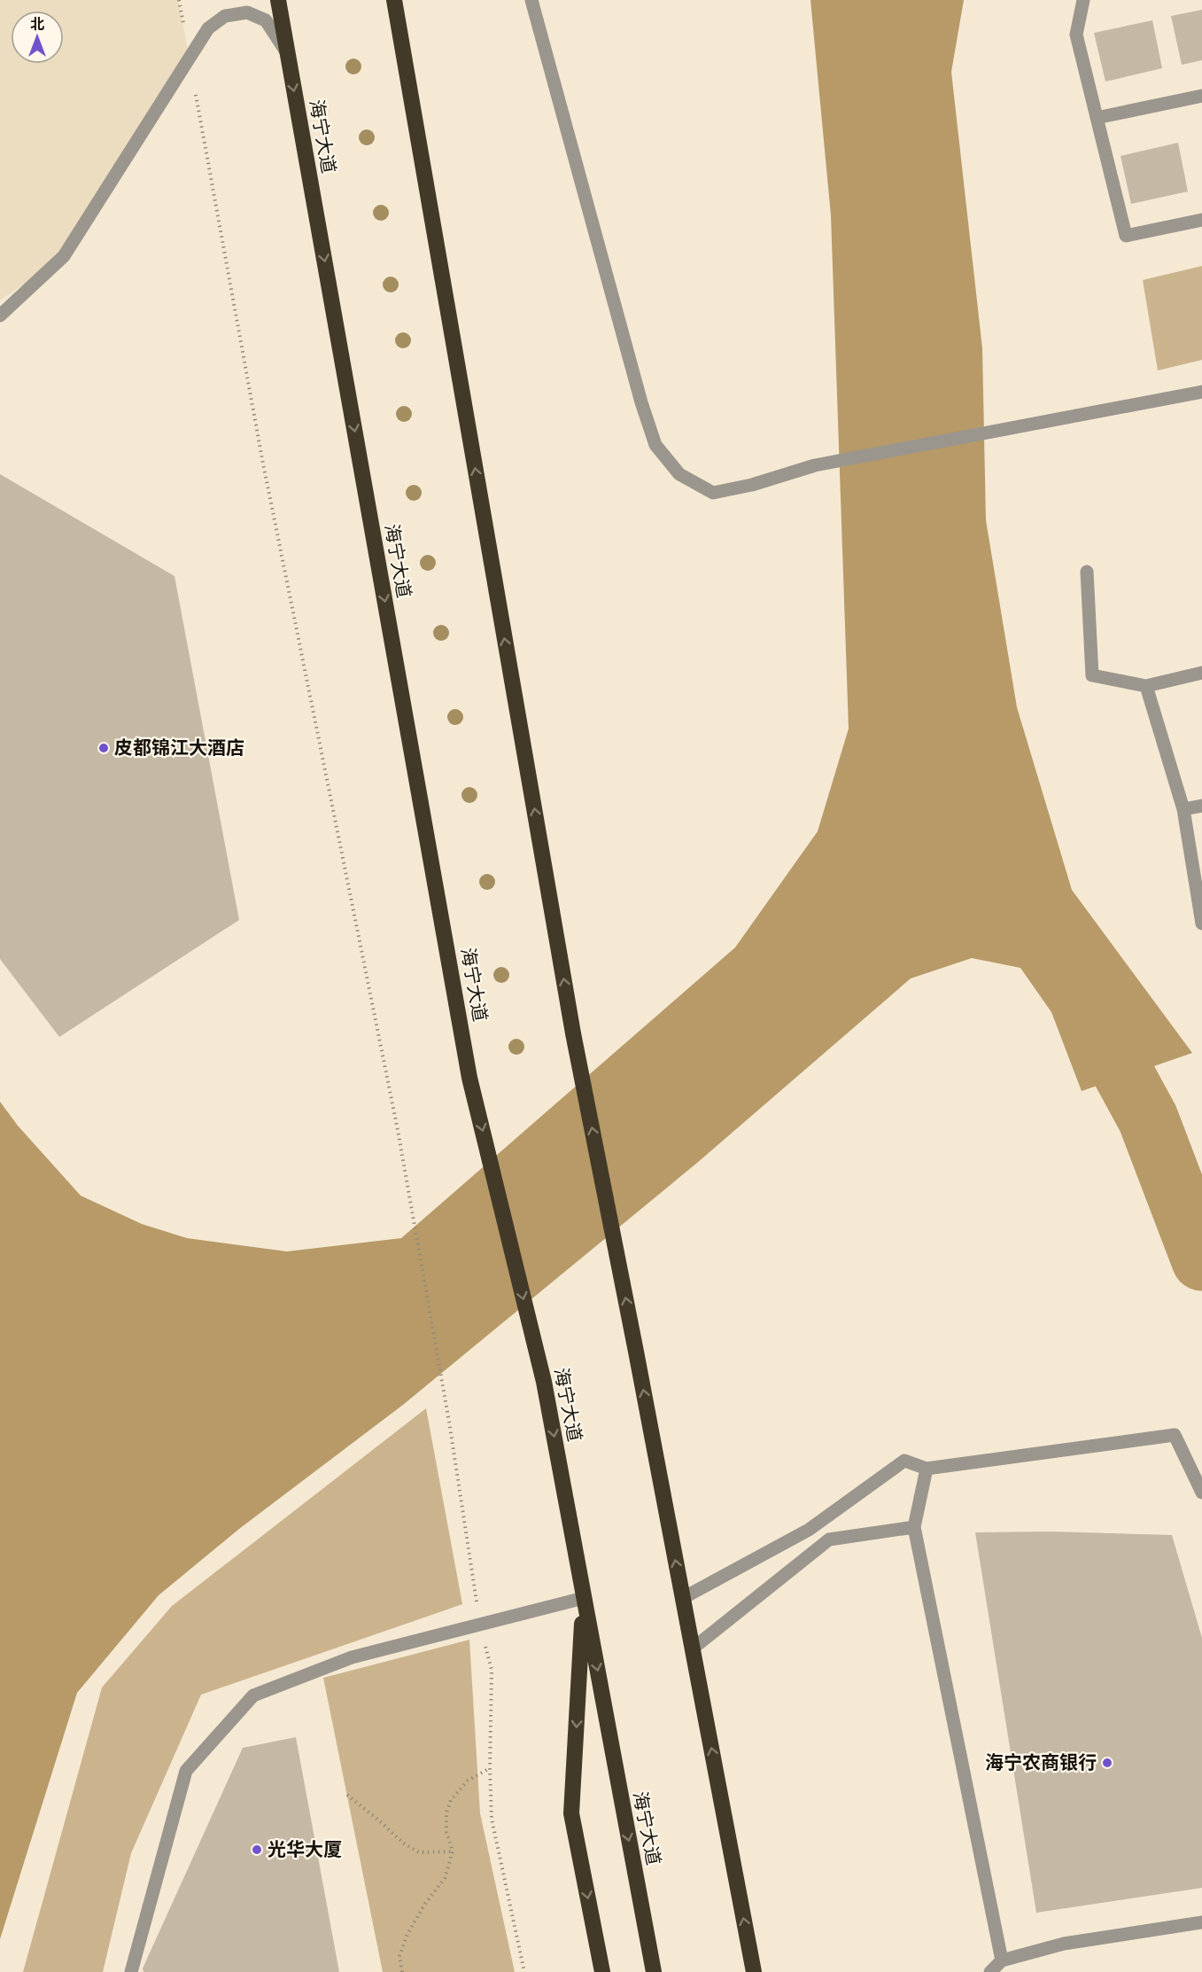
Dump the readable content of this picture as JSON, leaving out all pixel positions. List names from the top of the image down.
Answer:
{
  "streets": {
    "highway": ["海宁大道"]
  },
  "places": ["皮都锦江大酒店", "海宁农商银行", "光华大厦"],
  "north": "top"
}
